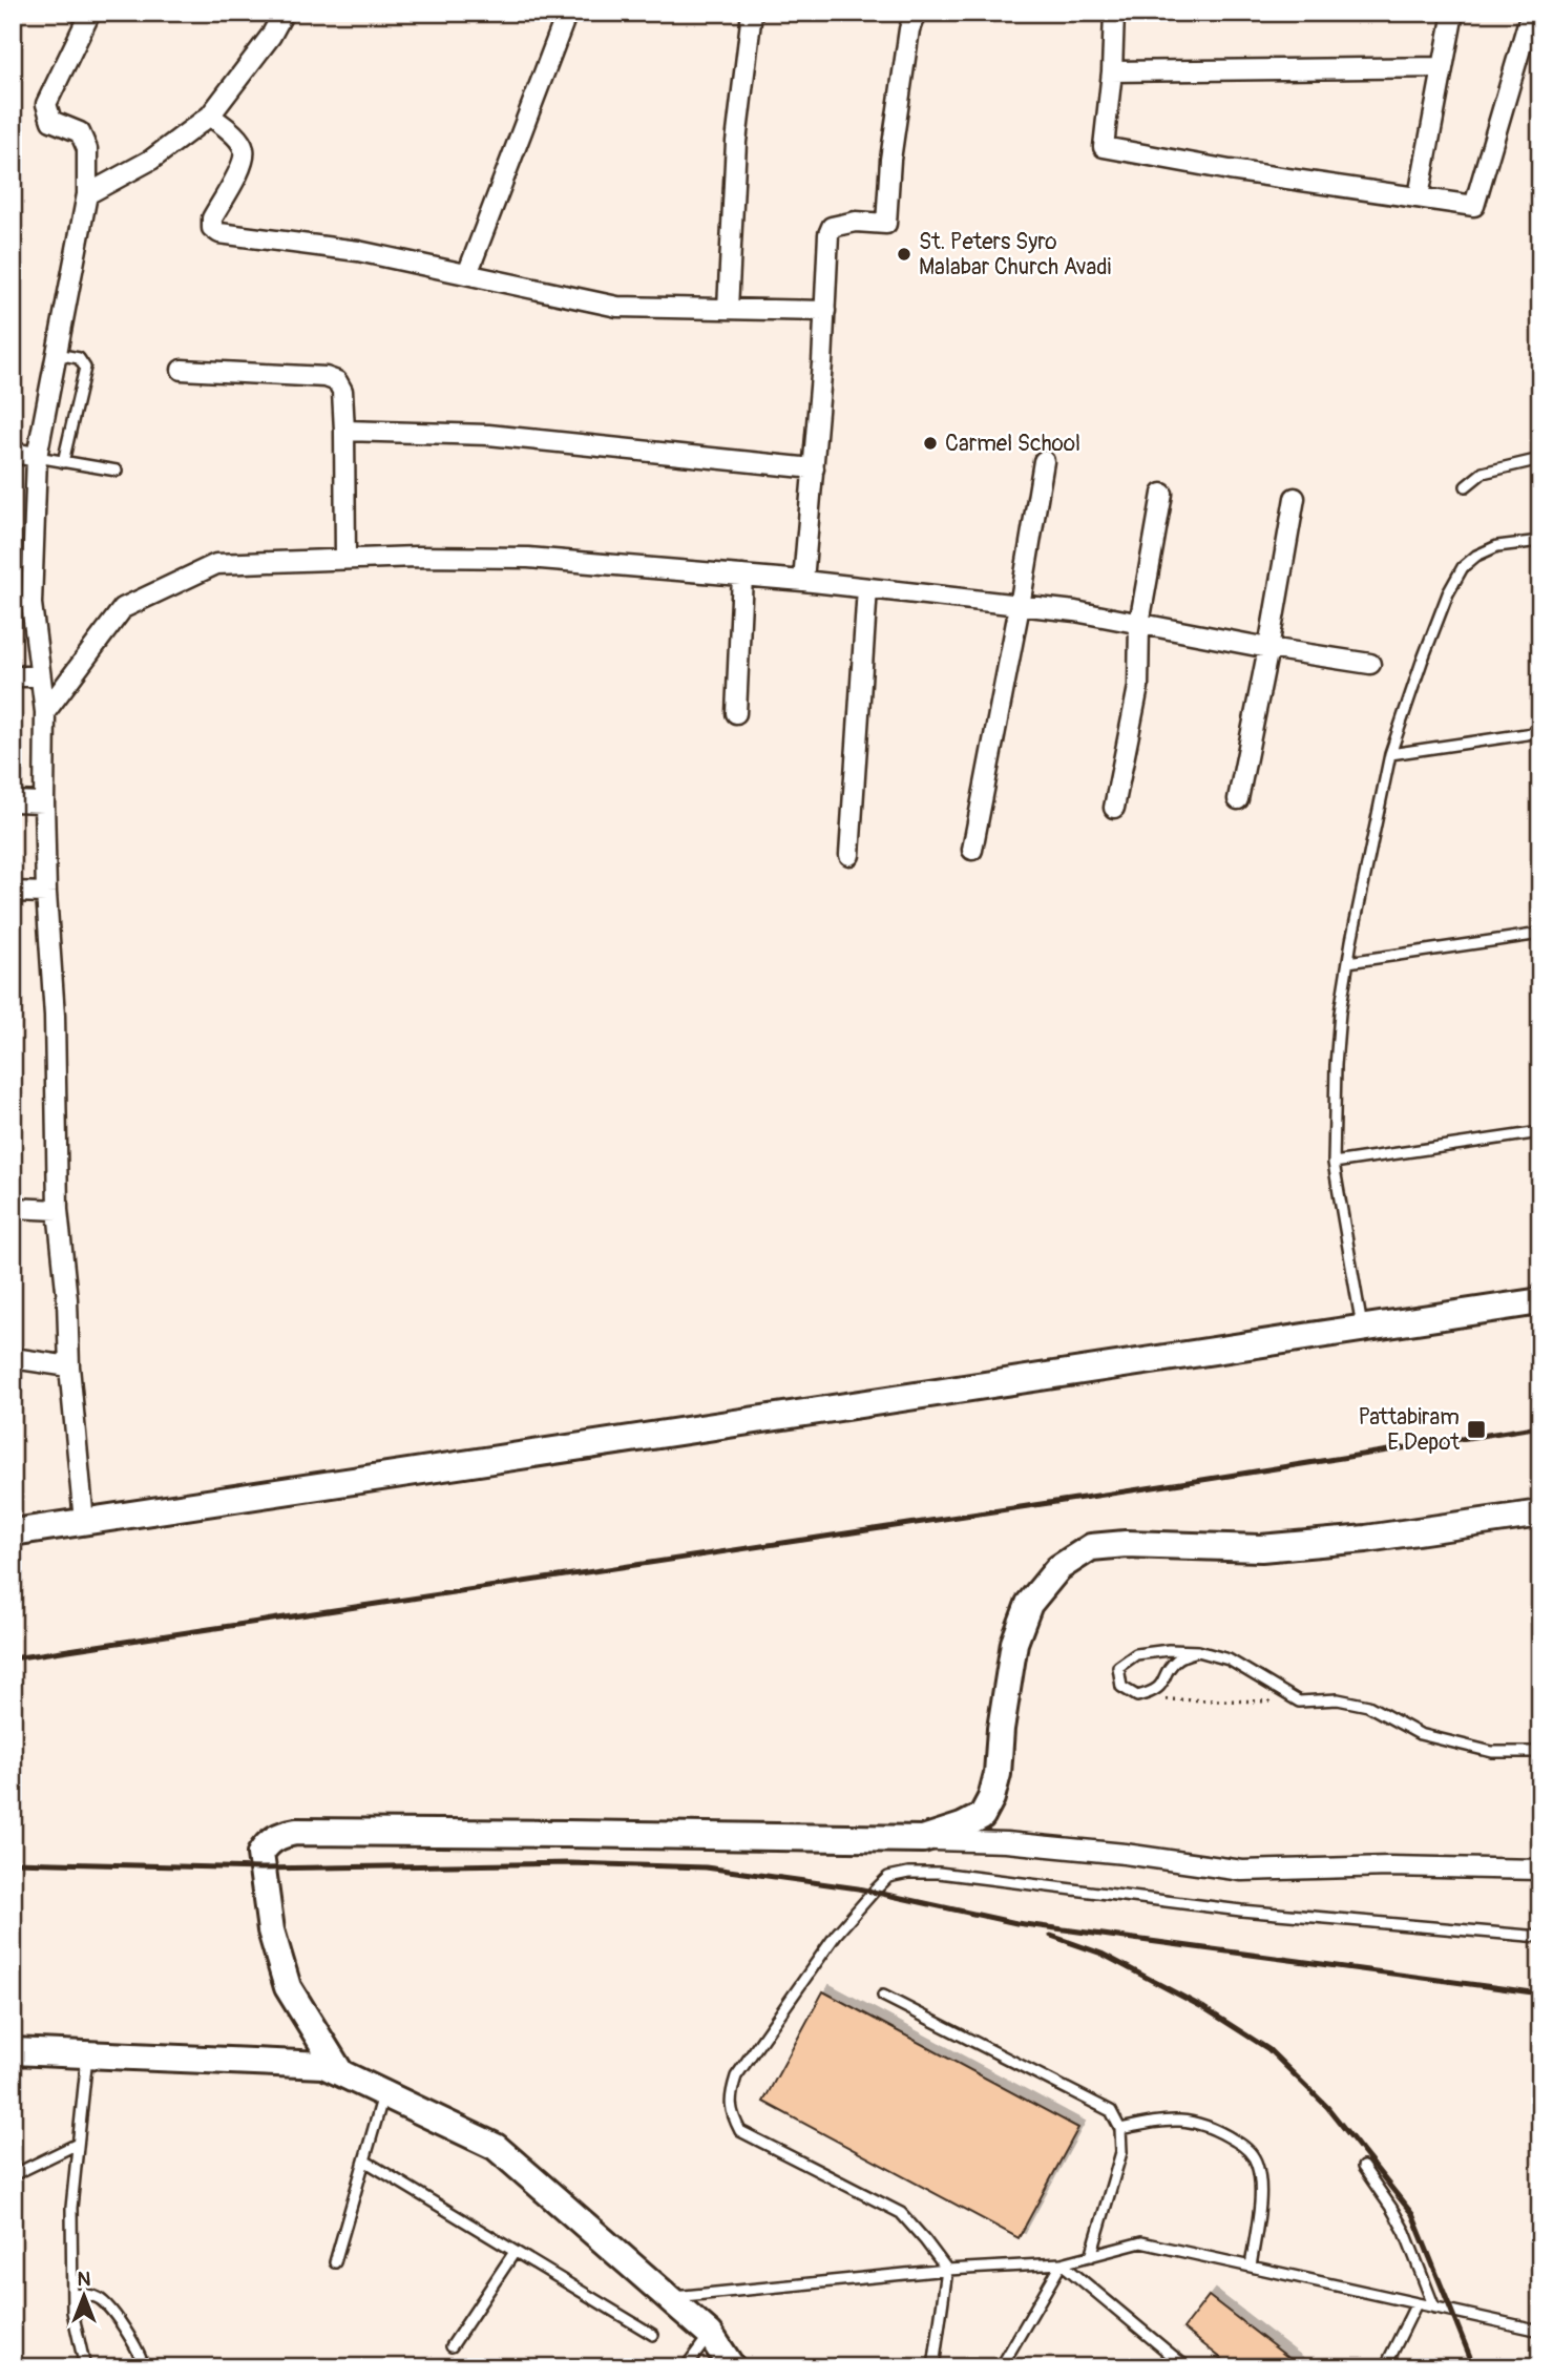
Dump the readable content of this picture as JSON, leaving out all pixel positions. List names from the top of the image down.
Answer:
{
  "places": {
    "other": ["St. Peters Syro Malabar Church Avadi", "Carmel School"],
    "transit": ["Pattabiram E Depot"]
  },
  "north": "top"
}
